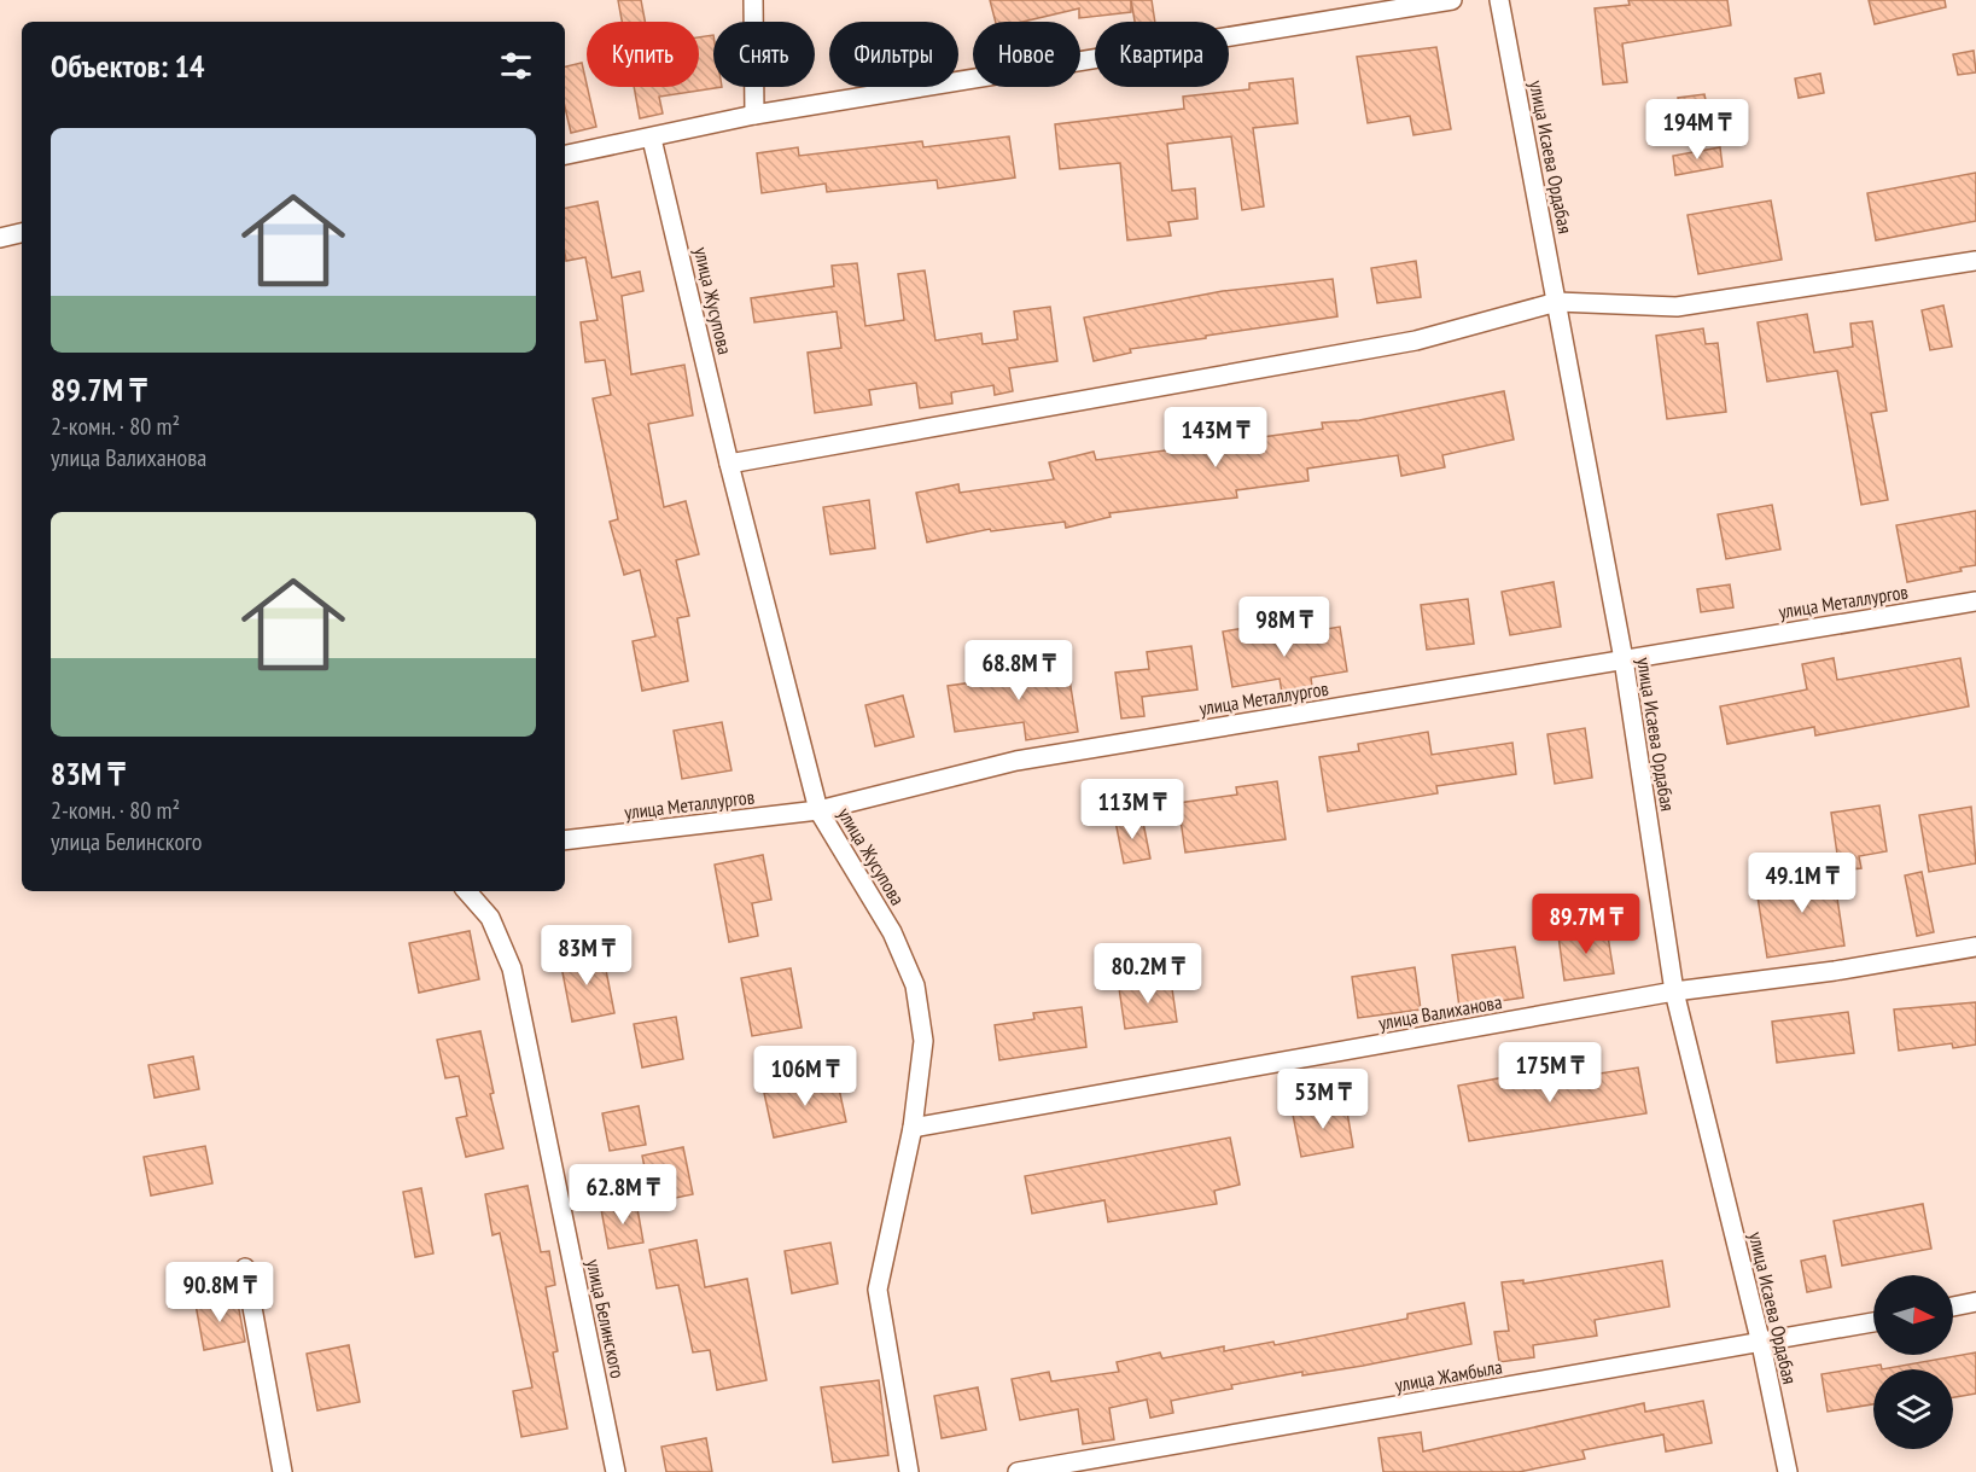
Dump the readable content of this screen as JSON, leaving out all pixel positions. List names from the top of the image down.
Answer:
{
  "streets": {
    "street": [
      "улица Исаева Ордабая",
      "улица Жусупова",
      "улица Металлургов",
      "улица Валиханова",
      "улица Белинского",
      "улица Жамбыла"
    ]
  },
  "crossings": [
    ["улица Исаева Ордабая", "улица Металлургов"],
    ["улица Исаева Ордабая", "улица Валиханова"],
    ["улица Исаева Ордабая", "улица Жамбыла"],
    ["улица Жусупова", "улица Металлургов"],
    ["улица Жусупова", "улица Валиханова"]
  ],
  "north": "right",
  "page": {
    "chip": [
      "Купить",
      "Снять",
      "Фильтры",
      "Новое",
      "Квартира"
    ],
    "heading": "Объектов: 14",
    "price": [
      "194M ₸",
      "143M ₸",
      "98M ₸",
      "68.8M ₸",
      "113M ₸",
      "49.1M ₸",
      "89.7M ₸",
      "83M ₸",
      "80.2M ₸",
      "175M ₸",
      "106M ₸",
      "53M ₸",
      "62.8M ₸",
      "90.8M ₸"
    ],
    "list": [
      {
        "name": "89.7M ₸",
        "note": "2-комн. · 80 m² · улица Валиханова"
      },
      {
        "name": "83M ₸",
        "note": "2-комн. · 80 m² · улица Белинского"
      }
    ]
  }
}
